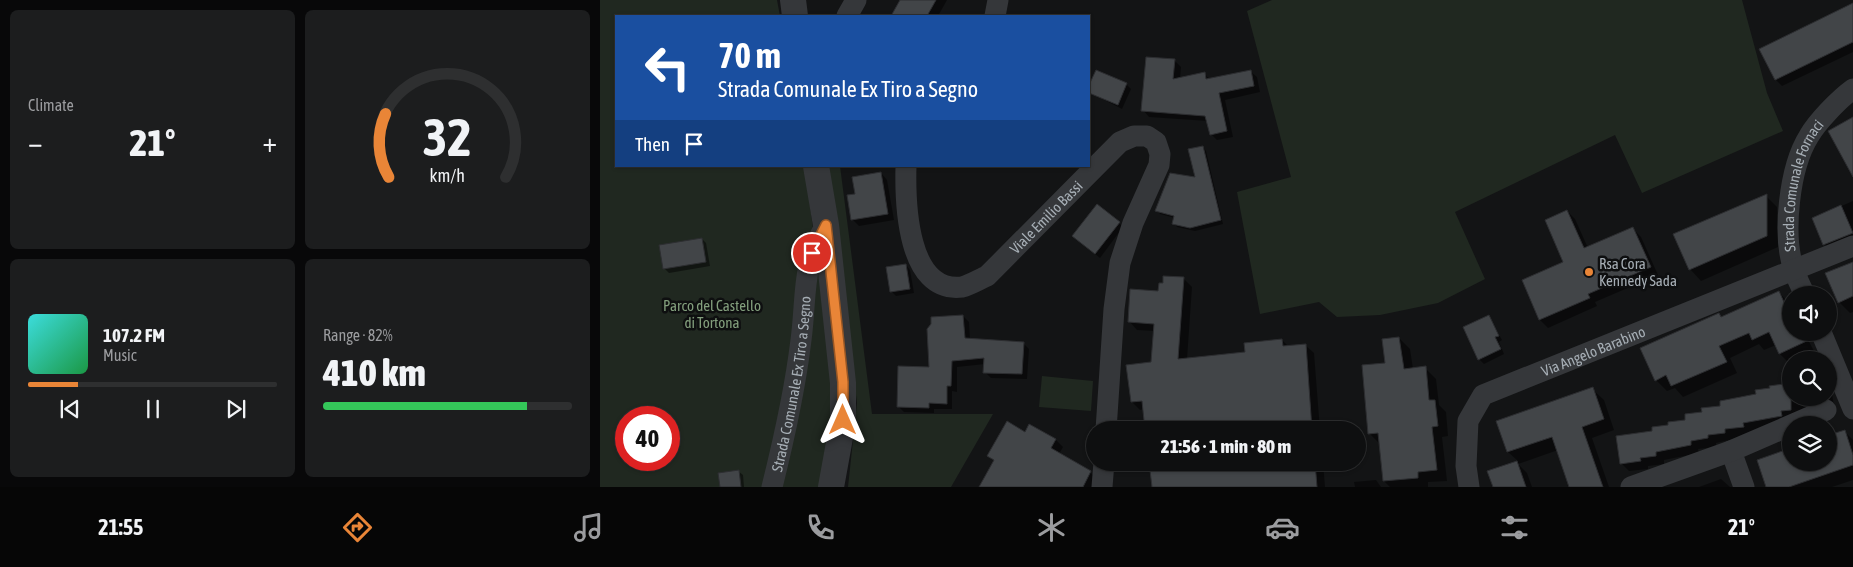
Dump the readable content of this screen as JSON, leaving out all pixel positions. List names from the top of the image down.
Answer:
{
  "streets": {
    "street": [
      "Strada Comunale Fornaci",
      "Viale Emilio Bassi",
      "Via Angelo Barabino",
      "Strada Comunale Ex Tiro a Segno"
    ]
  },
  "crossings": [
    ["Strada Comunale Fornaci", "Via Angelo Barabino"]
  ],
  "parks": ["Parco del Castello di Tortona"],
  "places": ["Rsa Cora Kennedy Sada"],
  "page": {
    "tile": [
      "Climate",
      ["Range · 82%", "410 km"]
    ],
    "turn": ["70 m", "Strada Comunale Ex Tiro a Segno"],
    "then": "Then",
    "heat": ["−", "21°", "+"],
    "song": ["107.2 FM", "Music"],
    "limit": "40",
    "trip": "21:56 · 1 min · 80 m",
    "tabs": ["21:55", "21°"],
    "gauge": ["32", "km/h"]
  }
}
